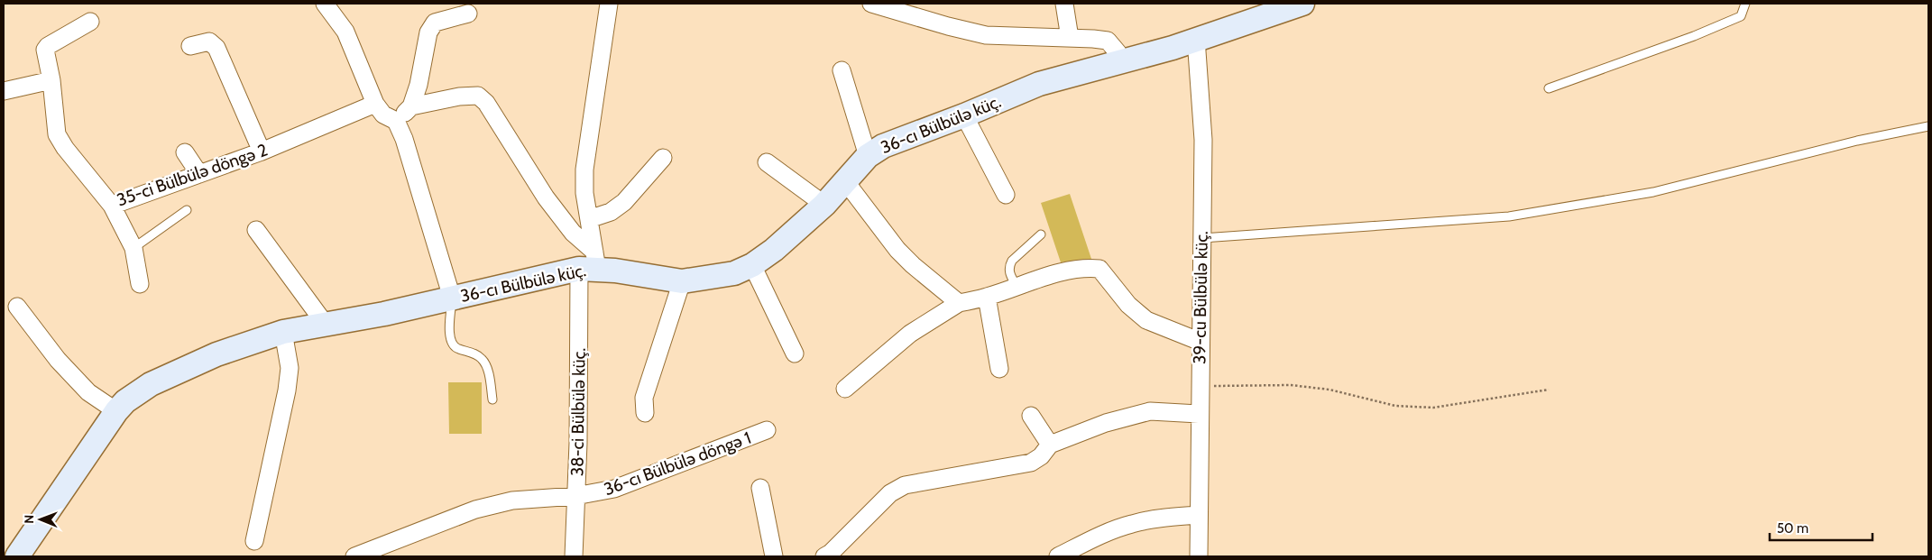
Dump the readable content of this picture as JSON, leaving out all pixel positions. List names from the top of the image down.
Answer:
{
  "streets": {
    "street": [
      "36-cı Bülbülə küç.",
      "35-ci Bülbülə döngə 2",
      "39-cu Bülbülə küç.",
      "38-ci Bülbülə küç.",
      "36-cı Bülbülə döngə 1"
    ]
  },
  "crossings": [
    ["36-cı Bülbülə küç.", "39-cu Bülbülə küç."],
    ["36-cı Bülbülə küç.", "38-ci Bülbülə küç."],
    ["38-ci Bülbülə küç.", "36-cı Bülbülə döngə 1"]
  ],
  "scale_bar": "50 m",
  "north": "left"
}
